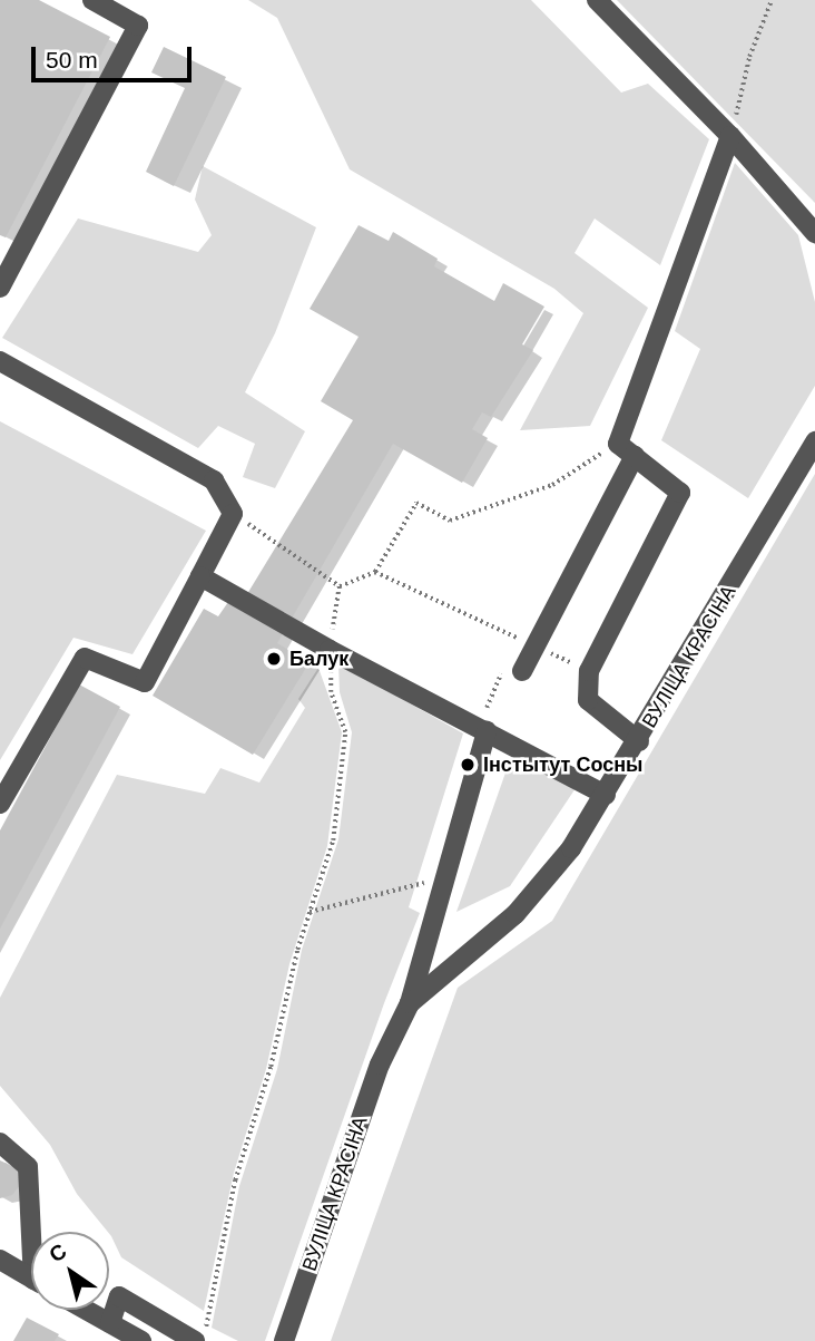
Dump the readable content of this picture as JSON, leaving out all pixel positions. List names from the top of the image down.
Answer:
{
  "streets": {
    "street": ["ВУЛІЦА КРАСІНА"]
  },
  "places": ["Балук", "Інстытут Сосны"],
  "scale_bar": "50 m",
  "north": "top left"
}
